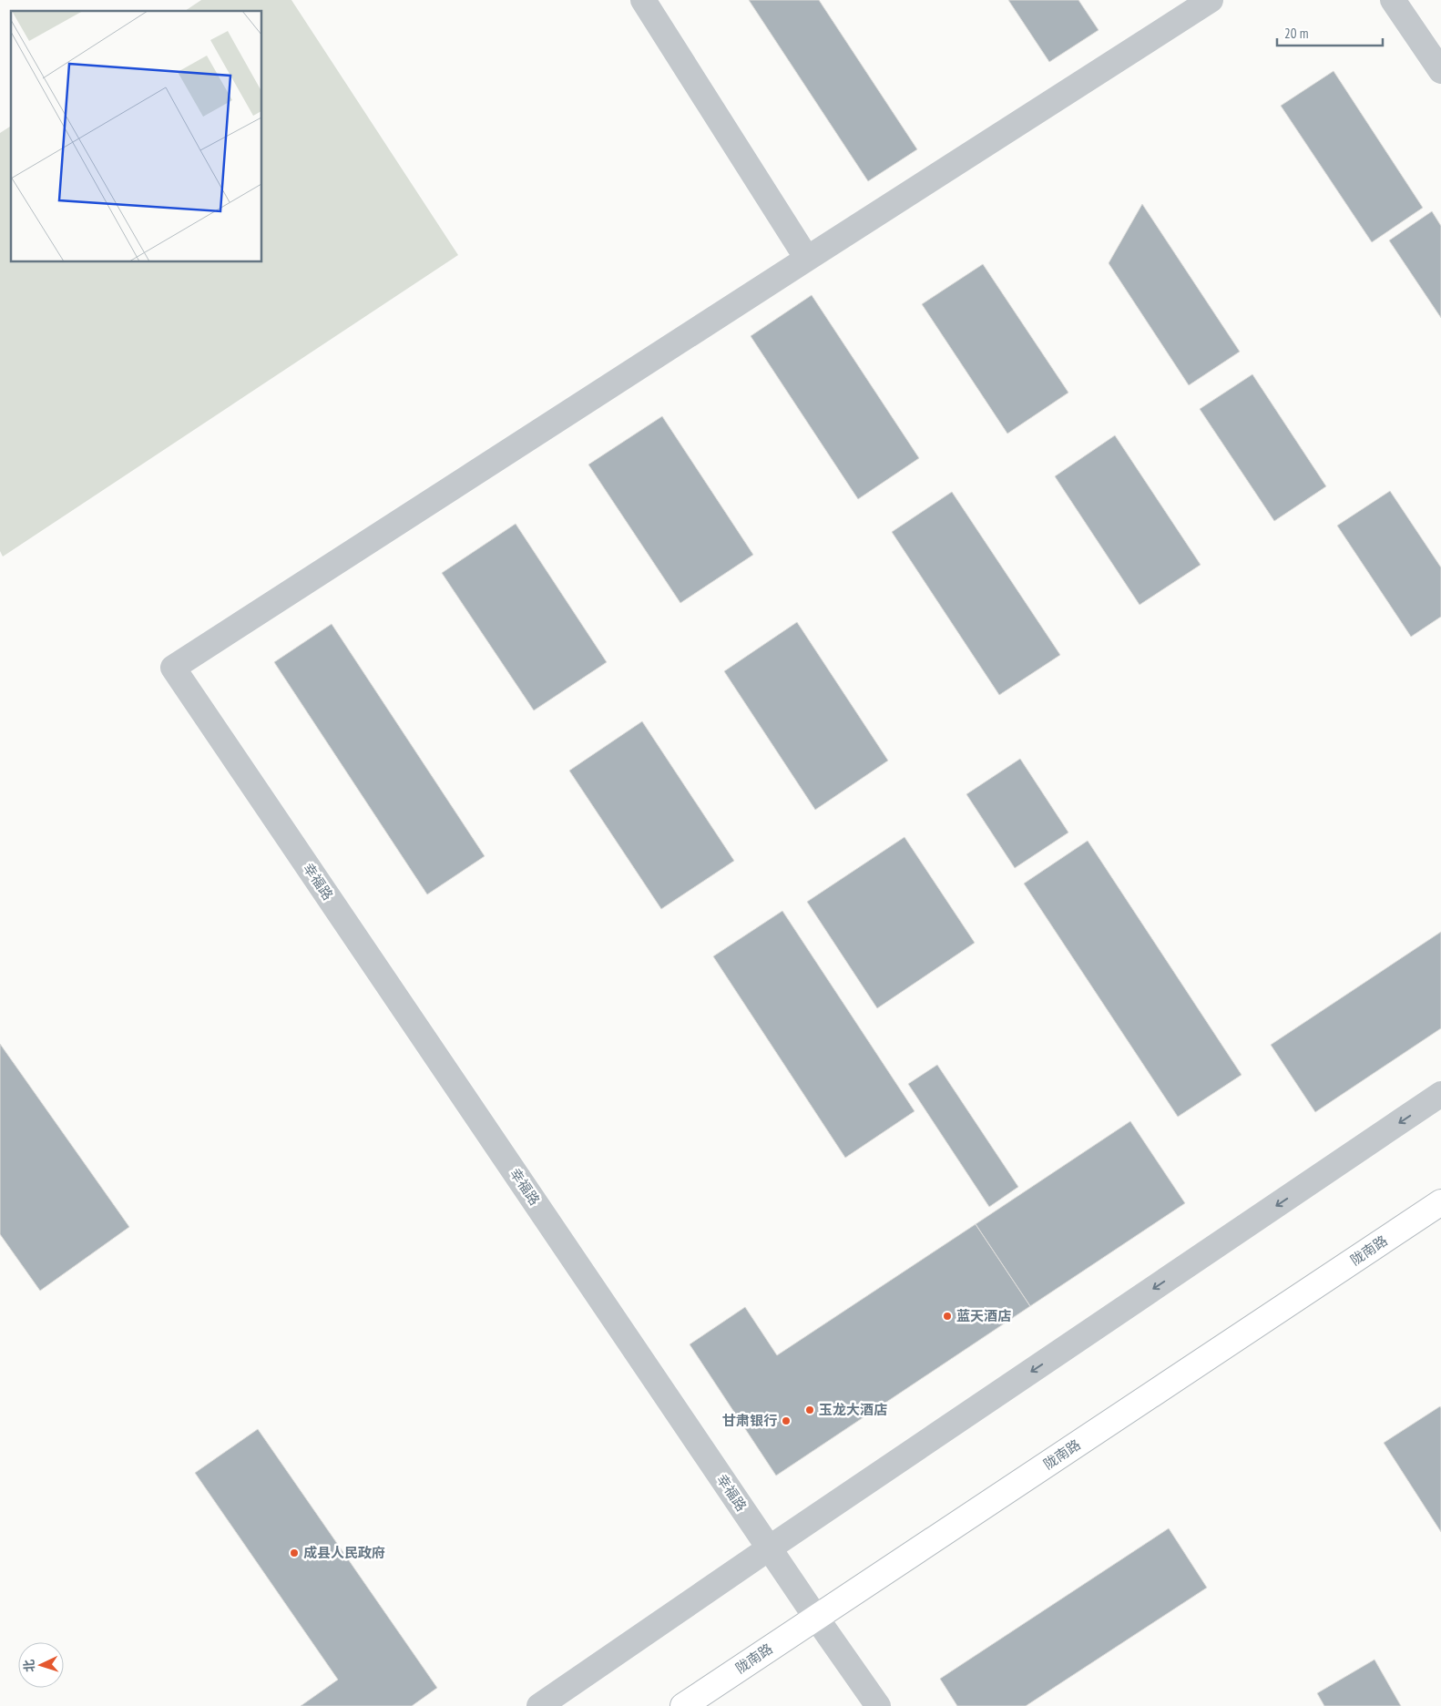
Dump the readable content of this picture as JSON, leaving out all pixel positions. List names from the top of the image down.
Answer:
{
  "streets": {
    "main road": ["陇南路"],
    "street": ["幸福路"]
  },
  "crossings": [
    ["幸福路", "陇南路"]
  ],
  "places": [
    "蓝天酒店",
    "玉龙大酒店",
    "甘肃银行",
    "成县人民政府"
  ],
  "scale_bar": "20 m",
  "north": "left"
}
